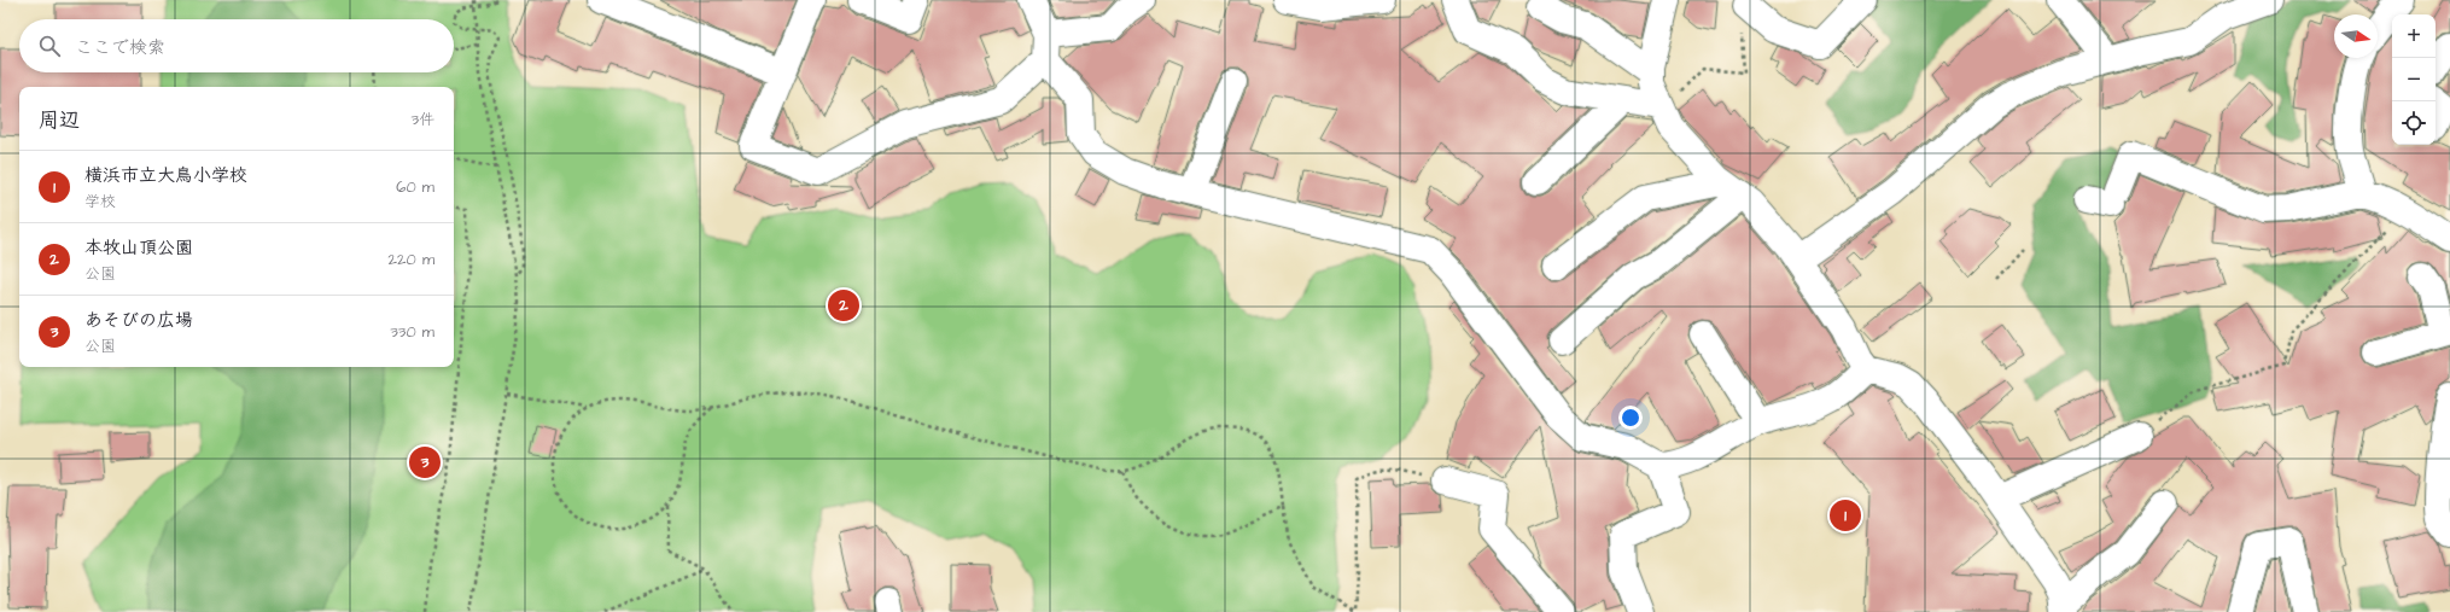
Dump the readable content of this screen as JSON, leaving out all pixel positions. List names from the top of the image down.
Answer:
{
  "north": "right",
  "page": {
    "map_buttons": ["+", "−"],
    "search": "ここで検索",
    "heading": ["周辺", "3件"],
    "list": [
      {
        "mark": "1",
        "name": "横浜市立大鳥小学校",
        "note": "学校",
        "value": "60 m"
      },
      {
        "mark": "2",
        "name": "本牧山頂公園",
        "note": "公園",
        "value": "220 m"
      },
      {
        "mark": "3",
        "name": "あそびの広場",
        "note": "公園",
        "value": "330 m"
      }
    ],
    "pins": ["2", "3", "1"]
  }
}
